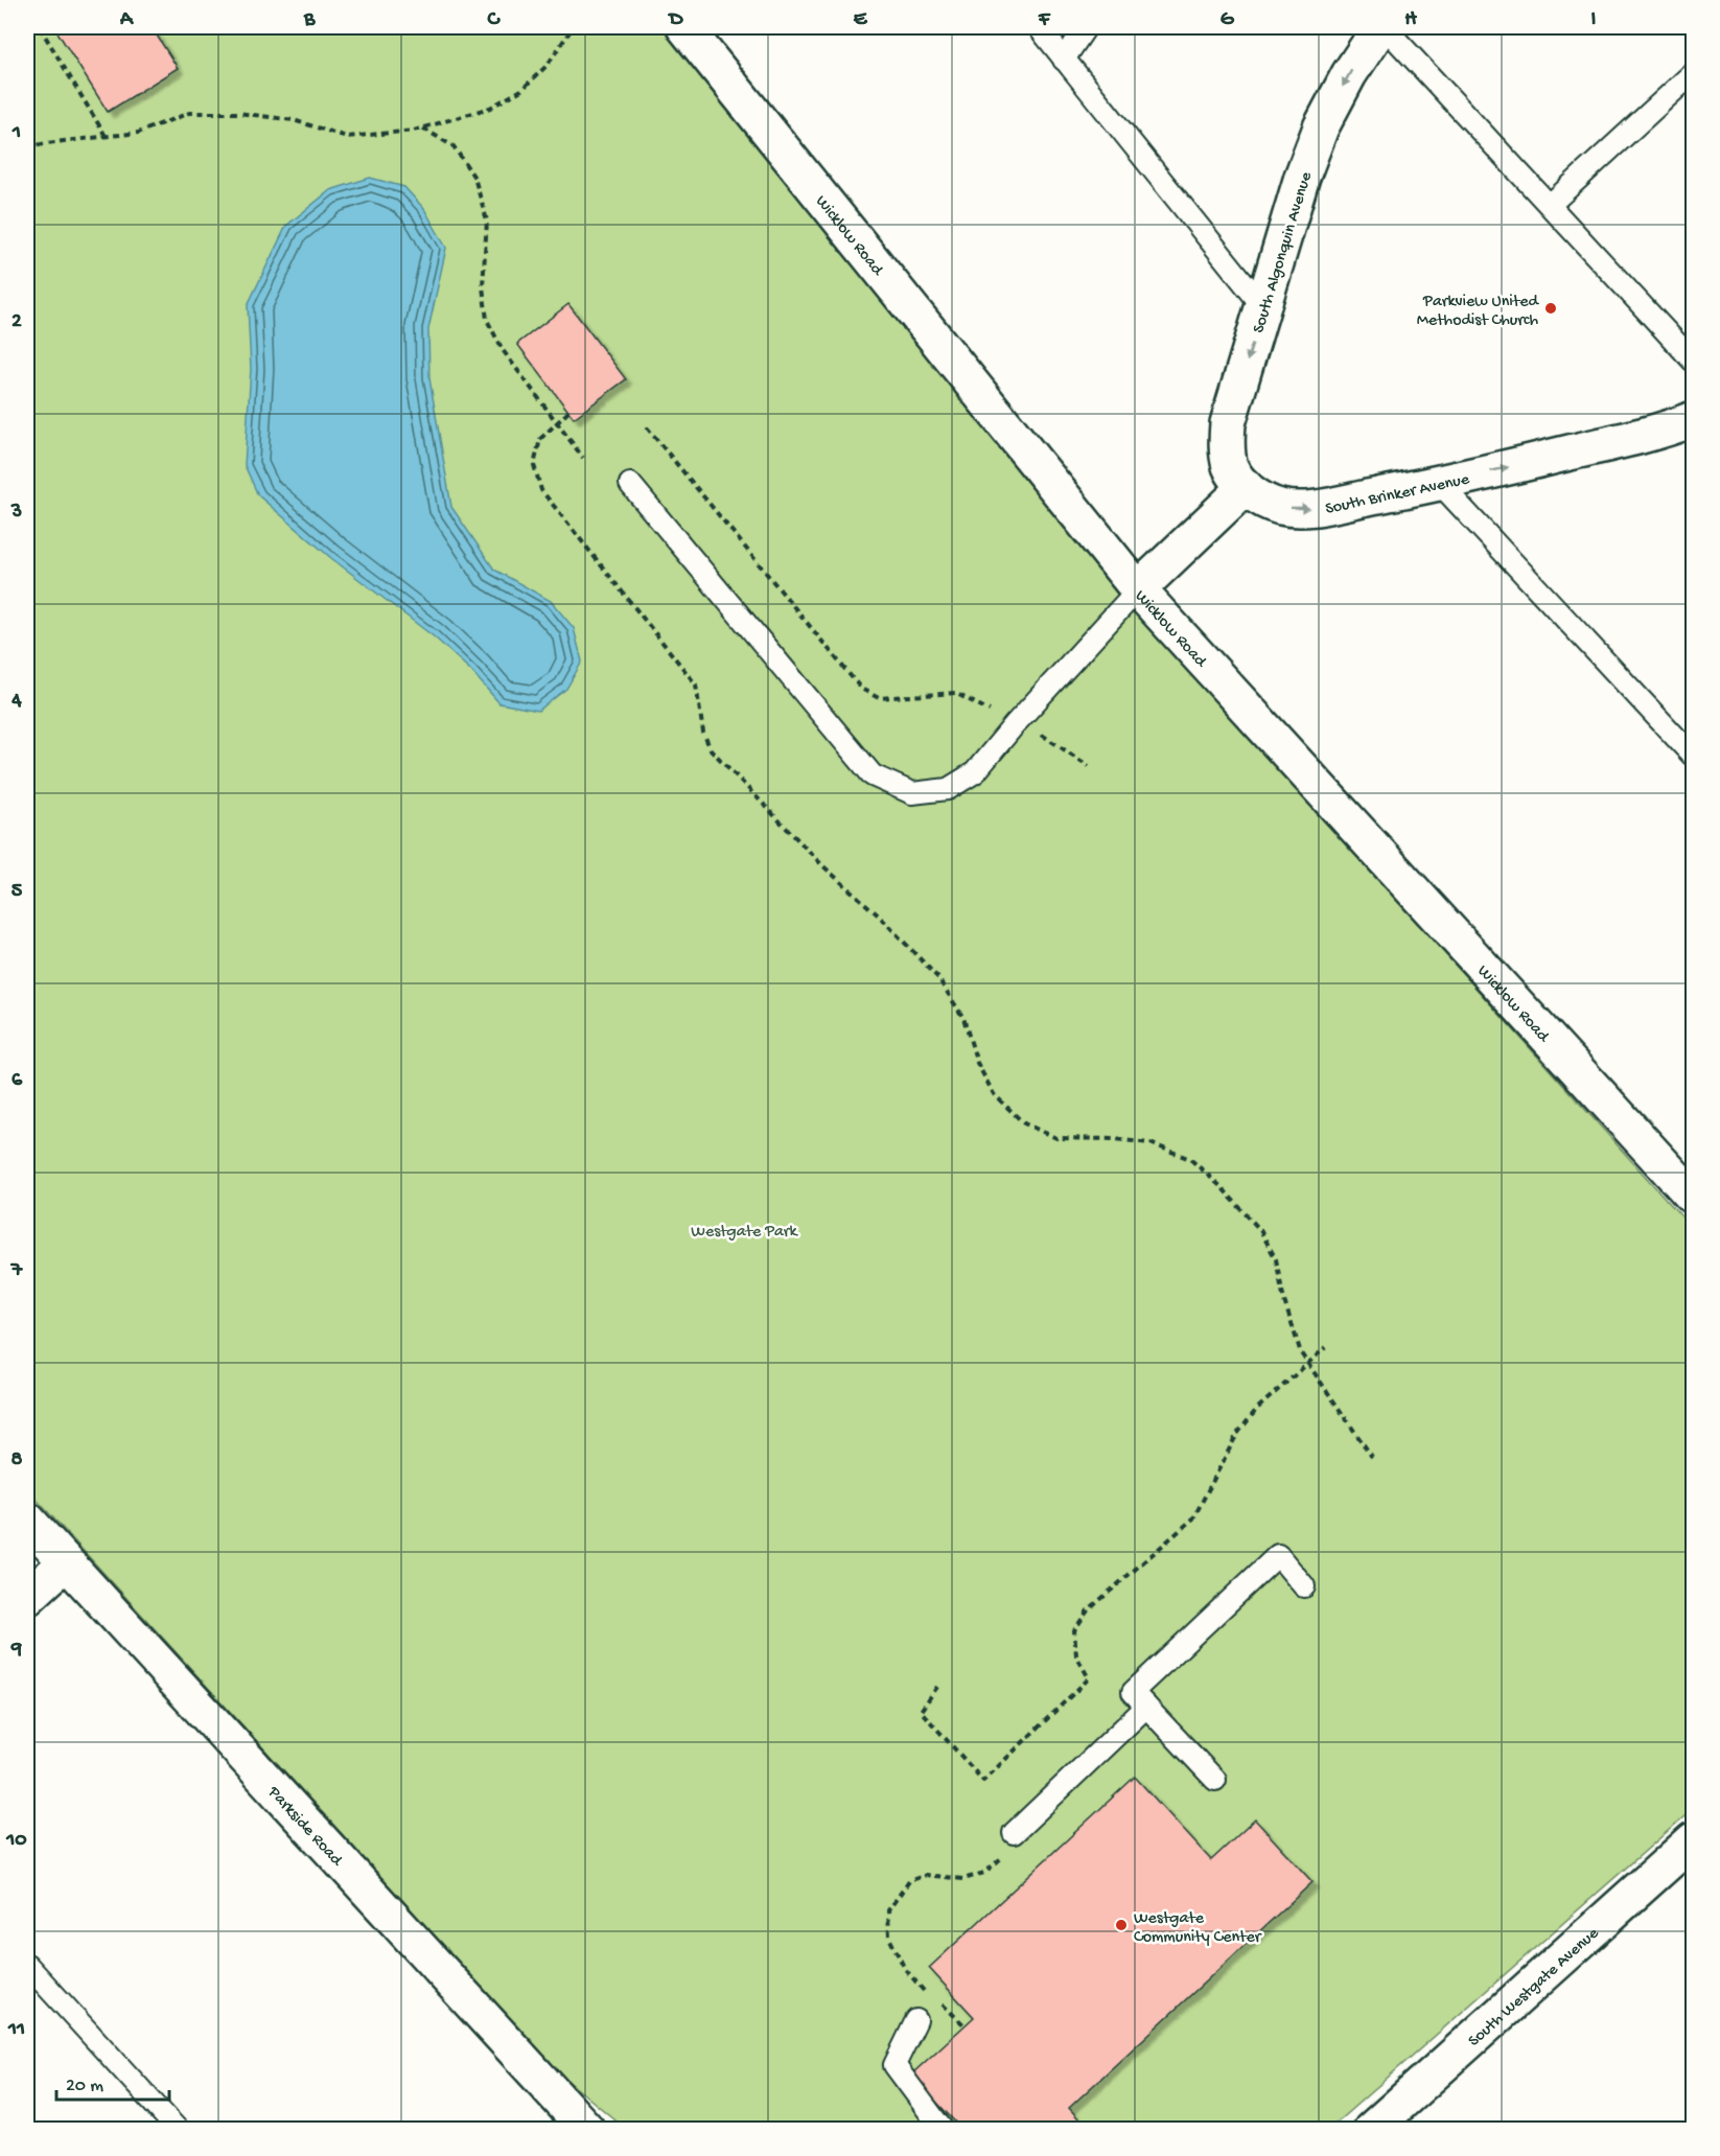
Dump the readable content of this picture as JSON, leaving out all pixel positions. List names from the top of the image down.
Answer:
{
  "streets": {
    "street": [
      "Wicklow Road",
      "South Algonquin Avenue",
      "South Brinker Avenue",
      "Parkside Road",
      "South Westgate Avenue"
    ]
  },
  "crossings": [
    ["South Algonquin Avenue", "South Brinker Avenue"]
  ],
  "one_way": ["South Algonquin Avenue", "South Brinker Avenue"],
  "parks": ["Westgate Park"],
  "places": ["Parkview United Methodist Church", "Westgate Community Center"],
  "scale_bar": "20 m",
  "grid": {
    "columns": [
      "A",
      "B",
      "C",
      "D",
      "E",
      "F",
      "G",
      "H",
      "I"
    ],
    "rows": [
      "1",
      "2",
      "3",
      "4",
      "5",
      "6",
      "7",
      "8",
      "9",
      "10",
      "11"
    ]
  }
}
